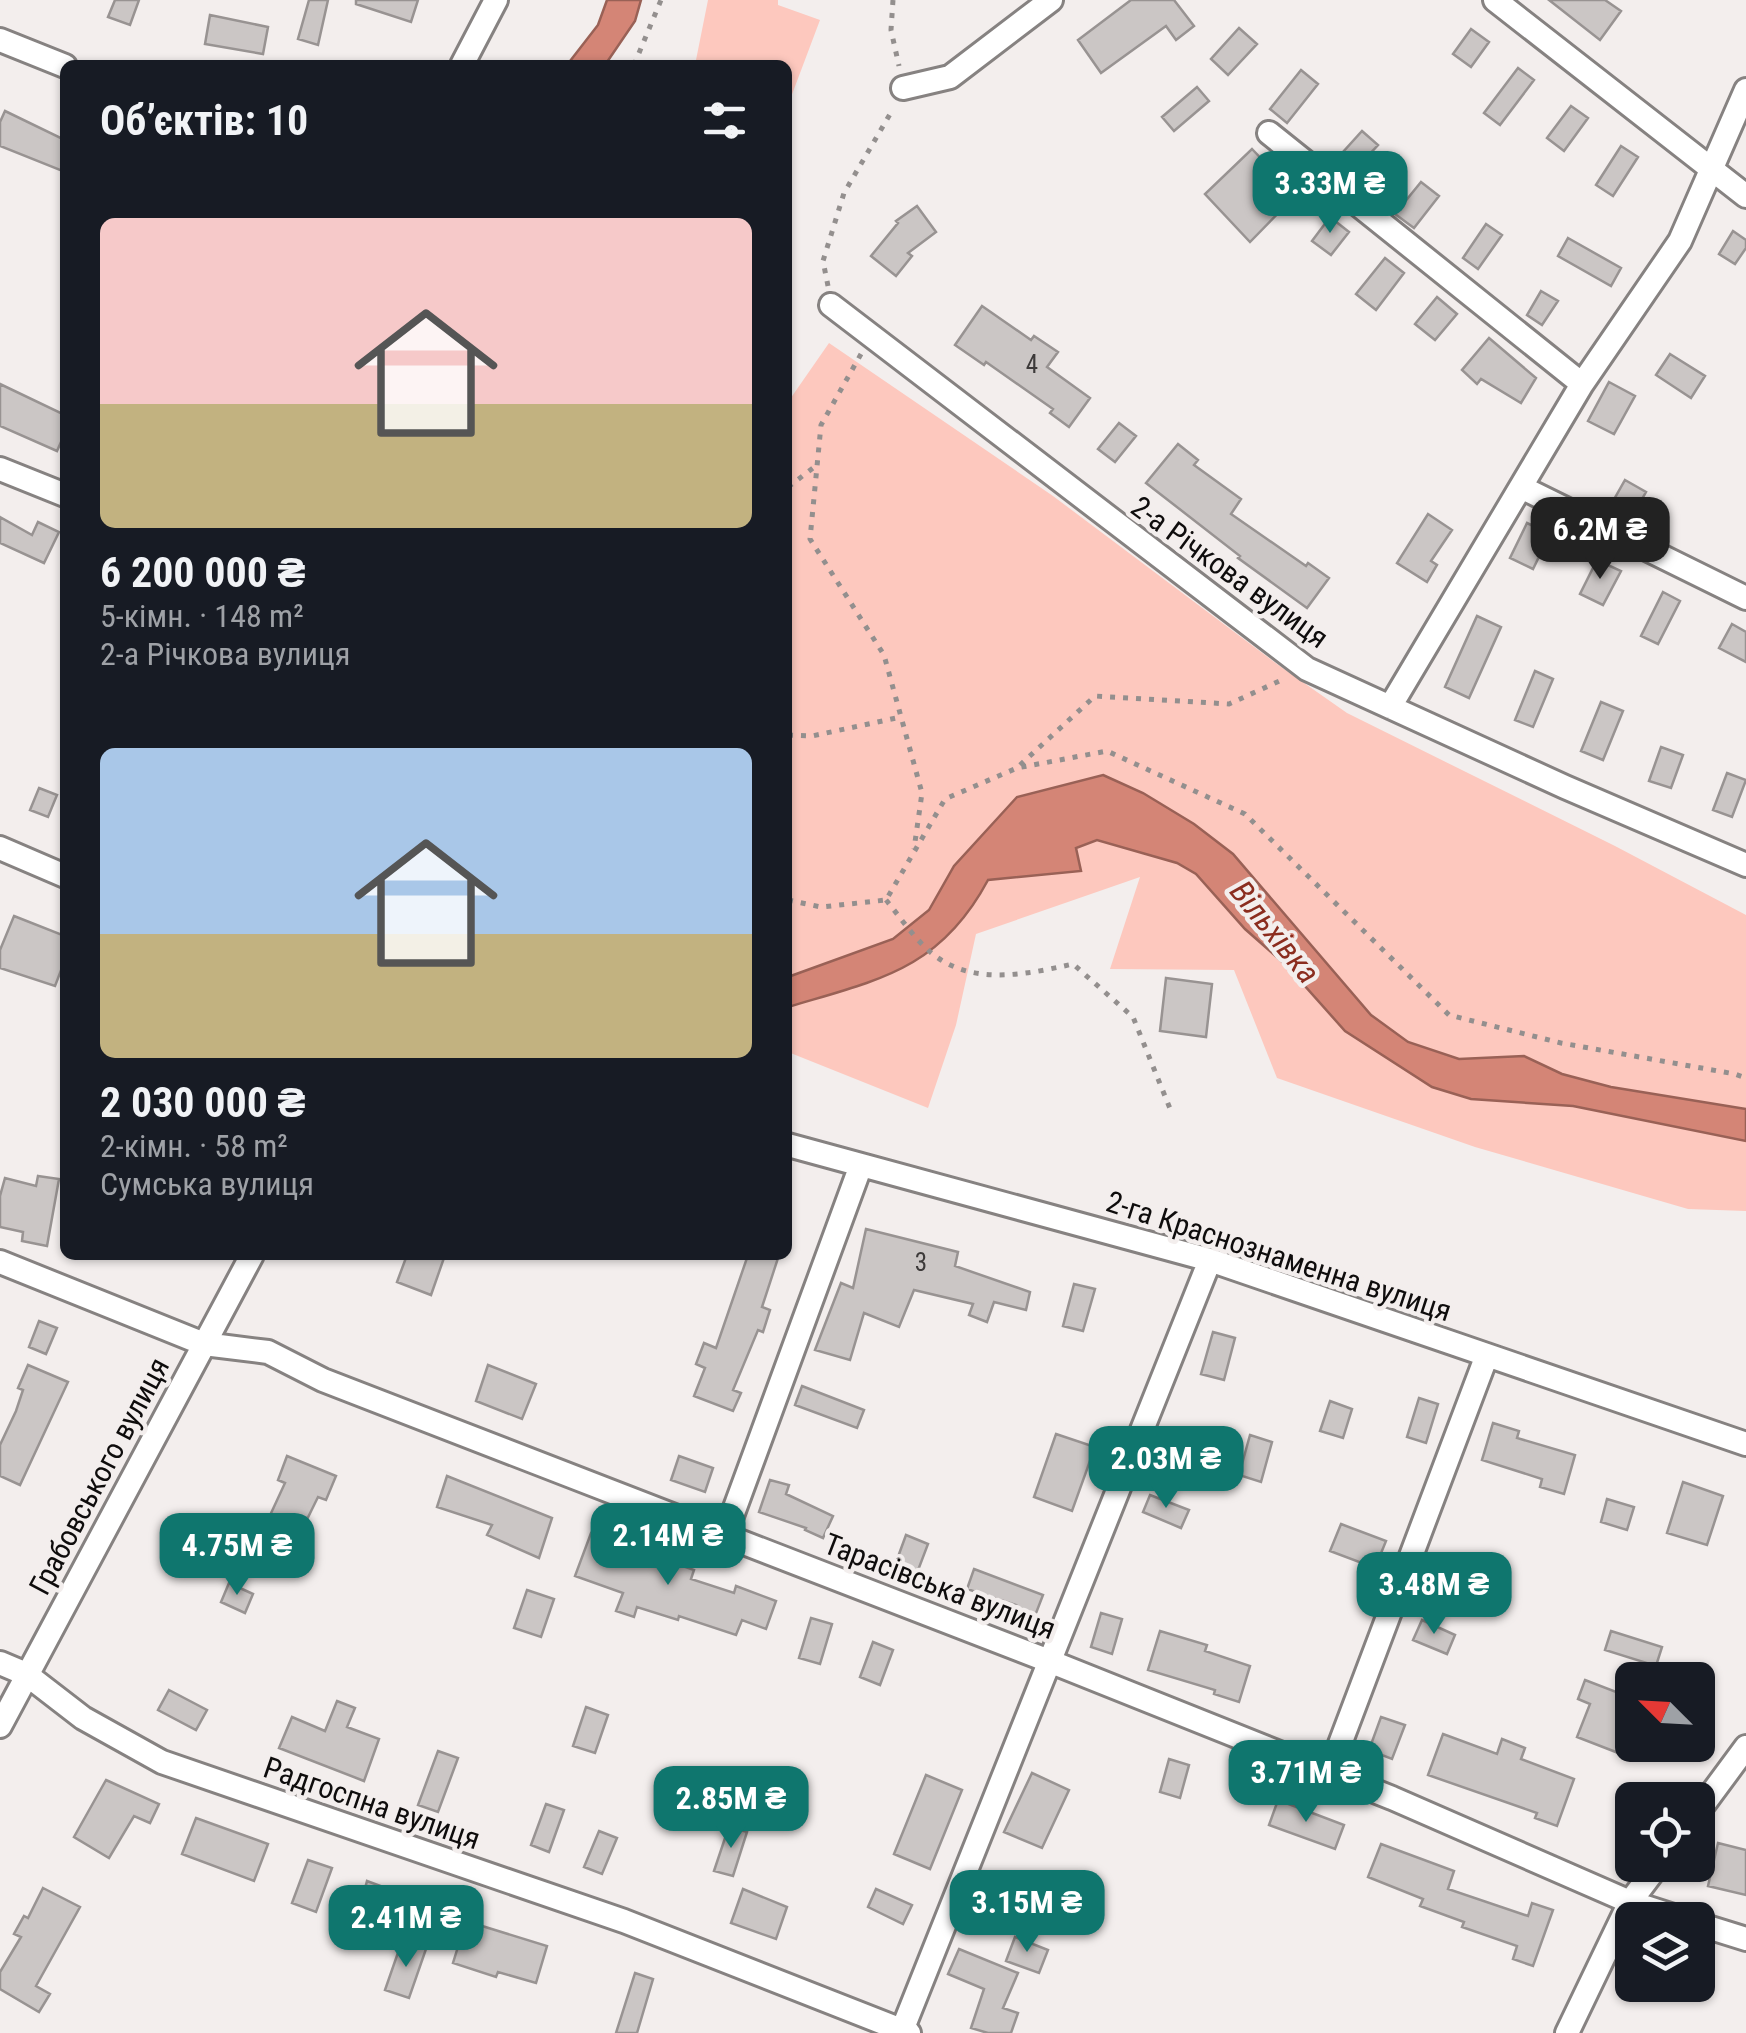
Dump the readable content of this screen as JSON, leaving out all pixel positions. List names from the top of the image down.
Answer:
{
  "streets": {
    "street": [
      "2-а Річкова вулиця",
      "2-га Краснознаменна вулиця",
      "Грабовського вулиця",
      "Тарасівська вулиця",
      "Радгоспна вулиця"
    ]
  },
  "crossings": [
    ["Грабовського вулиця", "Тарасівська вулиця"],
    ["Грабовського вулиця", "Радгоспна вулиця"]
  ],
  "water": ["Вільхівка"],
  "house_numbers": ["4", "3"],
  "north": "top left",
  "page": {
    "heading": "Об’єктів: 10",
    "price": [
      "3.33M ₴",
      "6.2M ₴",
      "2.03M ₴",
      "2.14M ₴",
      "4.75M ₴",
      "3.48M ₴",
      "3.71M ₴",
      "2.85M ₴",
      "3.15M ₴",
      "2.41M ₴"
    ],
    "list": [
      {
        "name": "6 200 000 ₴",
        "note": "5-кімн. · 148 m² · 2-а Річкова вулиця"
      },
      {
        "name": "2 030 000 ₴",
        "note": "2-кімн. · 58 m² · Сумська вулиця"
      }
    ]
  }
}
